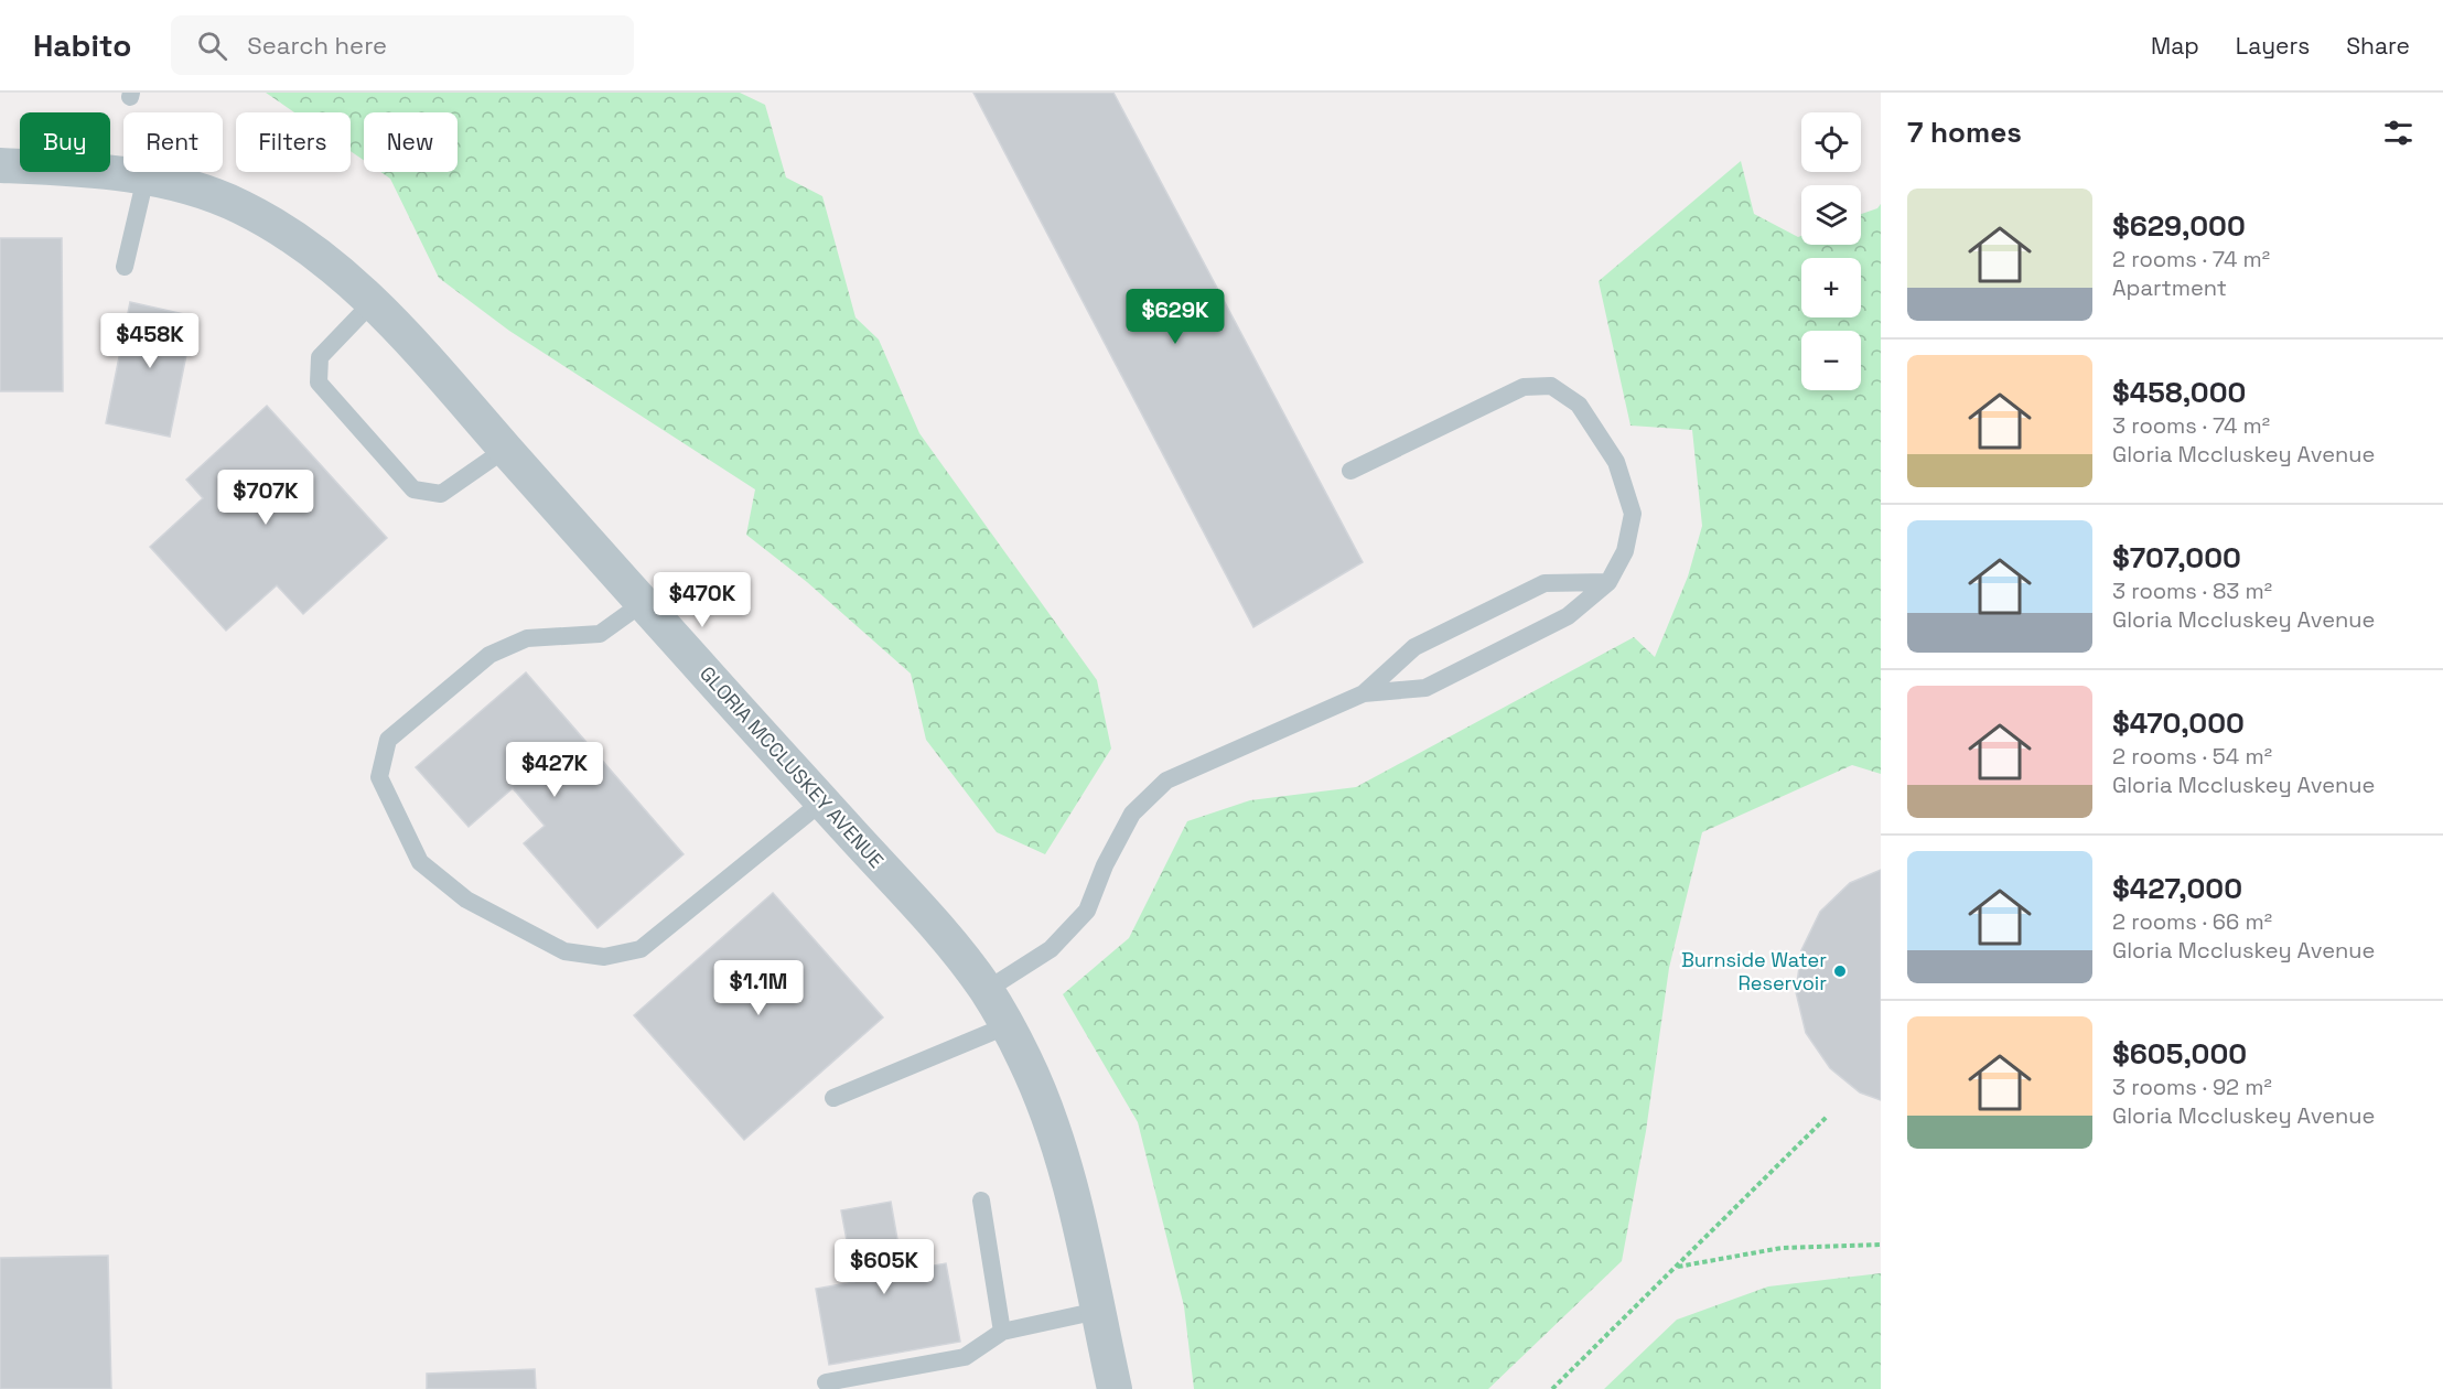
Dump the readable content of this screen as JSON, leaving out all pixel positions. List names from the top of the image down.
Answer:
{
  "streets": {
    "street": ["GLORIA MCCLUSKEY AVENUE"]
  },
  "places": ["Burnside Water Reservoir"],
  "page": {
    "header": "Habito",
    "search": "Search here",
    "nav": ["Map", "Layers", "Share"],
    "heading": "7 homes",
    "map_buttons": ["+", "−"],
    "chip": [
      "Buy",
      "Rent",
      "Filters",
      "New"
    ],
    "list": [
      {
        "name": "$629,000",
        "note": "2 rooms · 74 m² · Apartment"
      },
      {
        "name": "$458,000",
        "note": "3 rooms · 74 m² · Gloria Mccluskey Avenue"
      },
      {
        "name": "$707,000",
        "note": "3 rooms · 83 m² · Gloria Mccluskey Avenue"
      },
      {
        "name": "$470,000",
        "note": "2 rooms · 54 m² · Gloria Mccluskey Avenue"
      },
      {
        "name": "$427,000",
        "note": "2 rooms · 66 m² · Gloria Mccluskey Avenue"
      },
      {
        "name": "$605,000",
        "note": "3 rooms · 92 m² · Gloria Mccluskey Avenue"
      }
    ],
    "price": [
      "$629K",
      "$458K",
      "$707K",
      "$470K",
      "$427K",
      "$1.1M",
      "$605K"
    ]
  }
}
